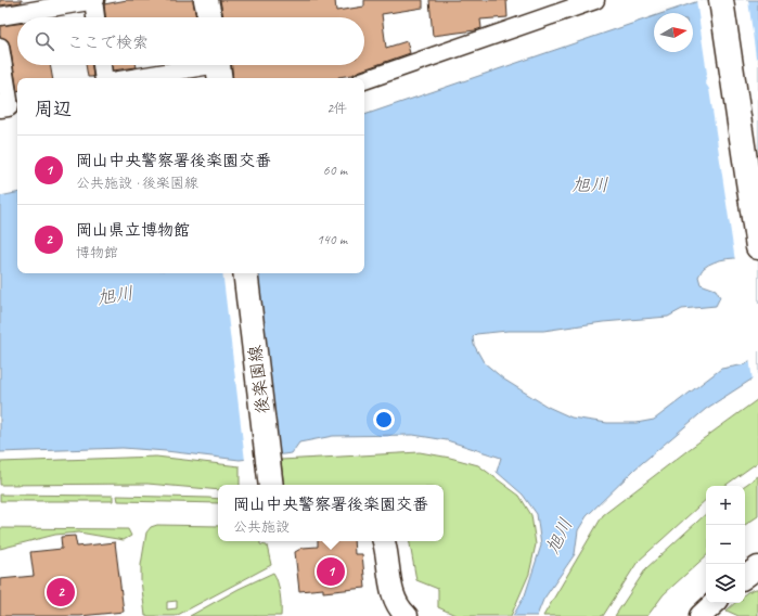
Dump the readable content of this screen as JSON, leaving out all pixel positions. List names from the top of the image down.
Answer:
{
  "streets": {
    "main road": ["後楽園線"]
  },
  "water": ["旭川"],
  "north": "right",
  "page": {
    "search": "ここで検索",
    "heading": ["周辺", "2件"],
    "list": [
      {
        "mark": "1",
        "name": "岡山中央警察署後楽園交番",
        "note": "公共施設 · 後楽園線",
        "value": "60 m"
      },
      {
        "mark": "2",
        "name": "岡山県立博物館",
        "note": "博物館",
        "value": "140 m"
      }
    ],
    "popup": ["岡山中央警察署後楽園交番", "公共施設"],
    "map_buttons": ["+", "−"],
    "pins": ["1", "2"]
  }
}
